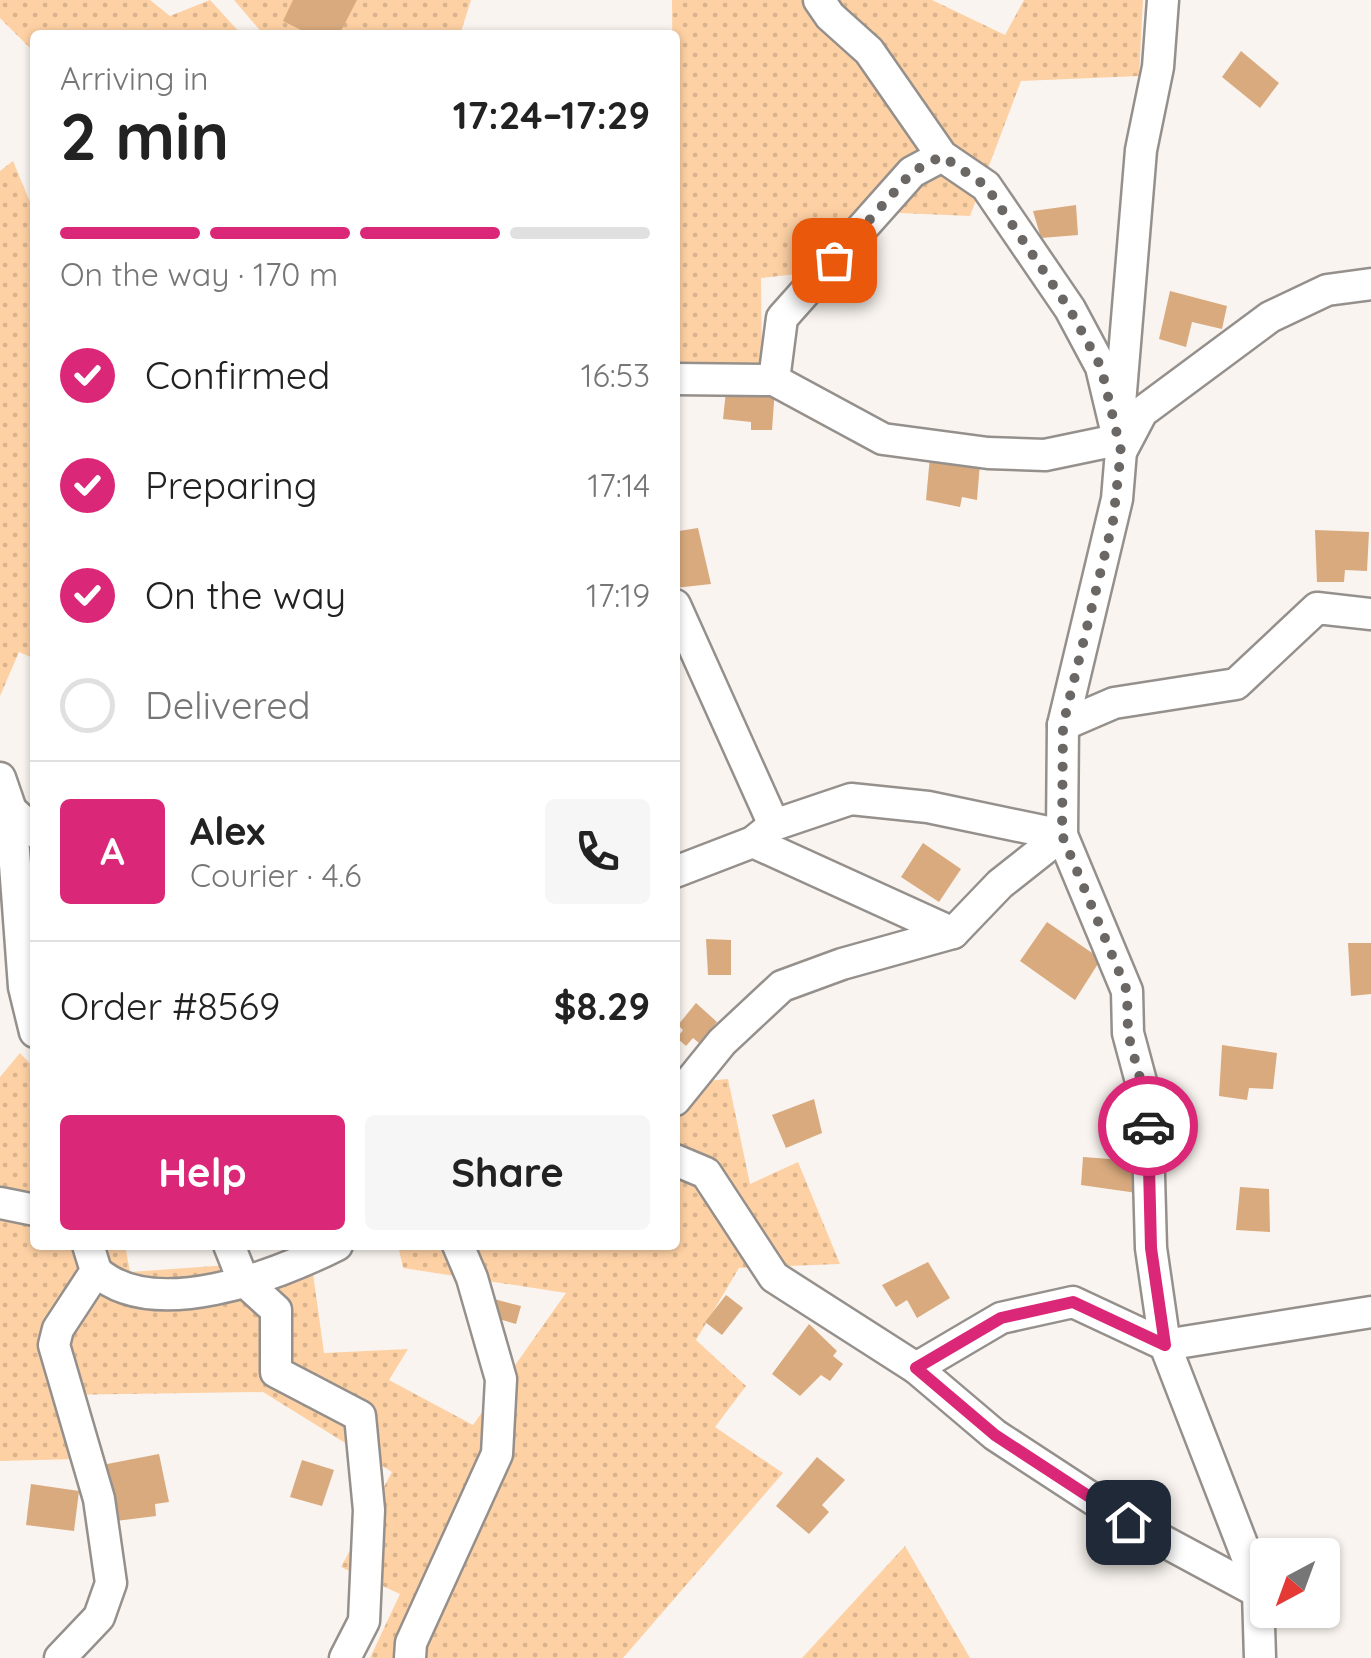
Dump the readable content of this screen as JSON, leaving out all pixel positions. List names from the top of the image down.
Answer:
{
  "north": "bottom left",
  "page": {
    "heading": ["2 min", "Arriving in", "17:24–17:29"],
    "panel": [
      "Alex",
      "Courier · 4.6",
      "Order #8569",
      "$8.29"
    ],
    "bar": "On the way · 170 m",
    "list": [
      ["Confirmed", "16:53"],
      ["Preparing", "17:14"],
      ["On the way", "17:19"],
      "Delivered"
    ],
    "round": "A",
    "buttons": ["Help", "Share"]
  }
}
